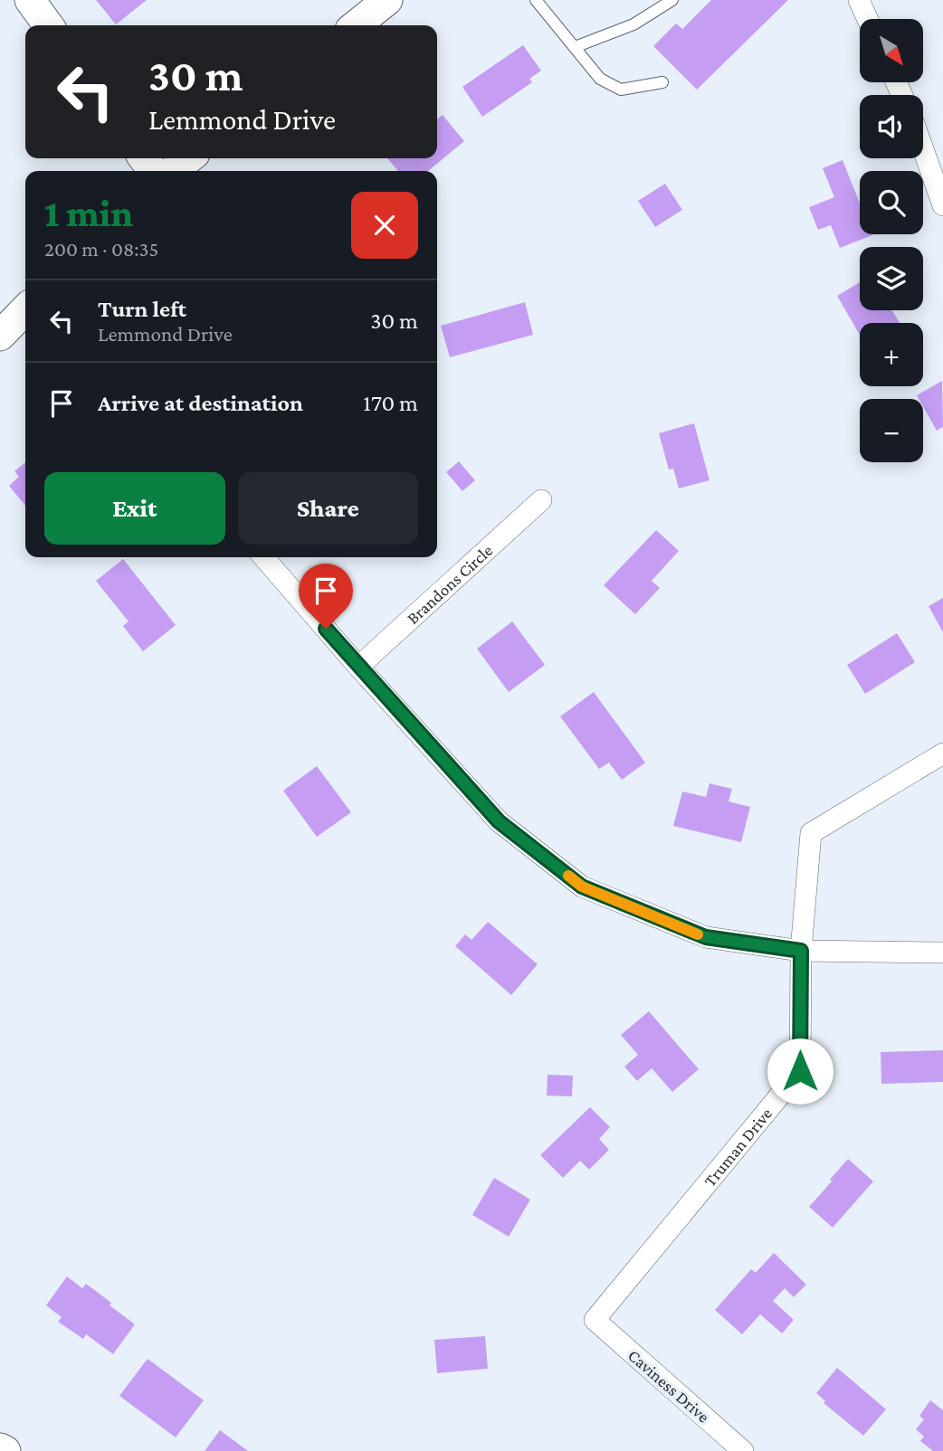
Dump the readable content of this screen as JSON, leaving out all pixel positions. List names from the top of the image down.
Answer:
{
  "streets": {
    "street": ["Brandons Circle", "Truman Drive", "Caviness Drive"]
  },
  "crossings": [
    ["Truman Drive", "Caviness Drive"]
  ],
  "north": "bottom right",
  "page": {
    "map_buttons": ["+", "−"],
    "turn": ["30 m", "Lemmond Drive"],
    "heading": ["1 min", "200 m · 08:35"],
    "list": [
      {
        "name": "Turn left",
        "note": "Lemmond Drive",
        "value": "30 m"
      },
      {
        "name": "Arrive at destination",
        "value": "170 m"
      }
    ],
    "buttons": ["Exit", "Share"]
  }
}
